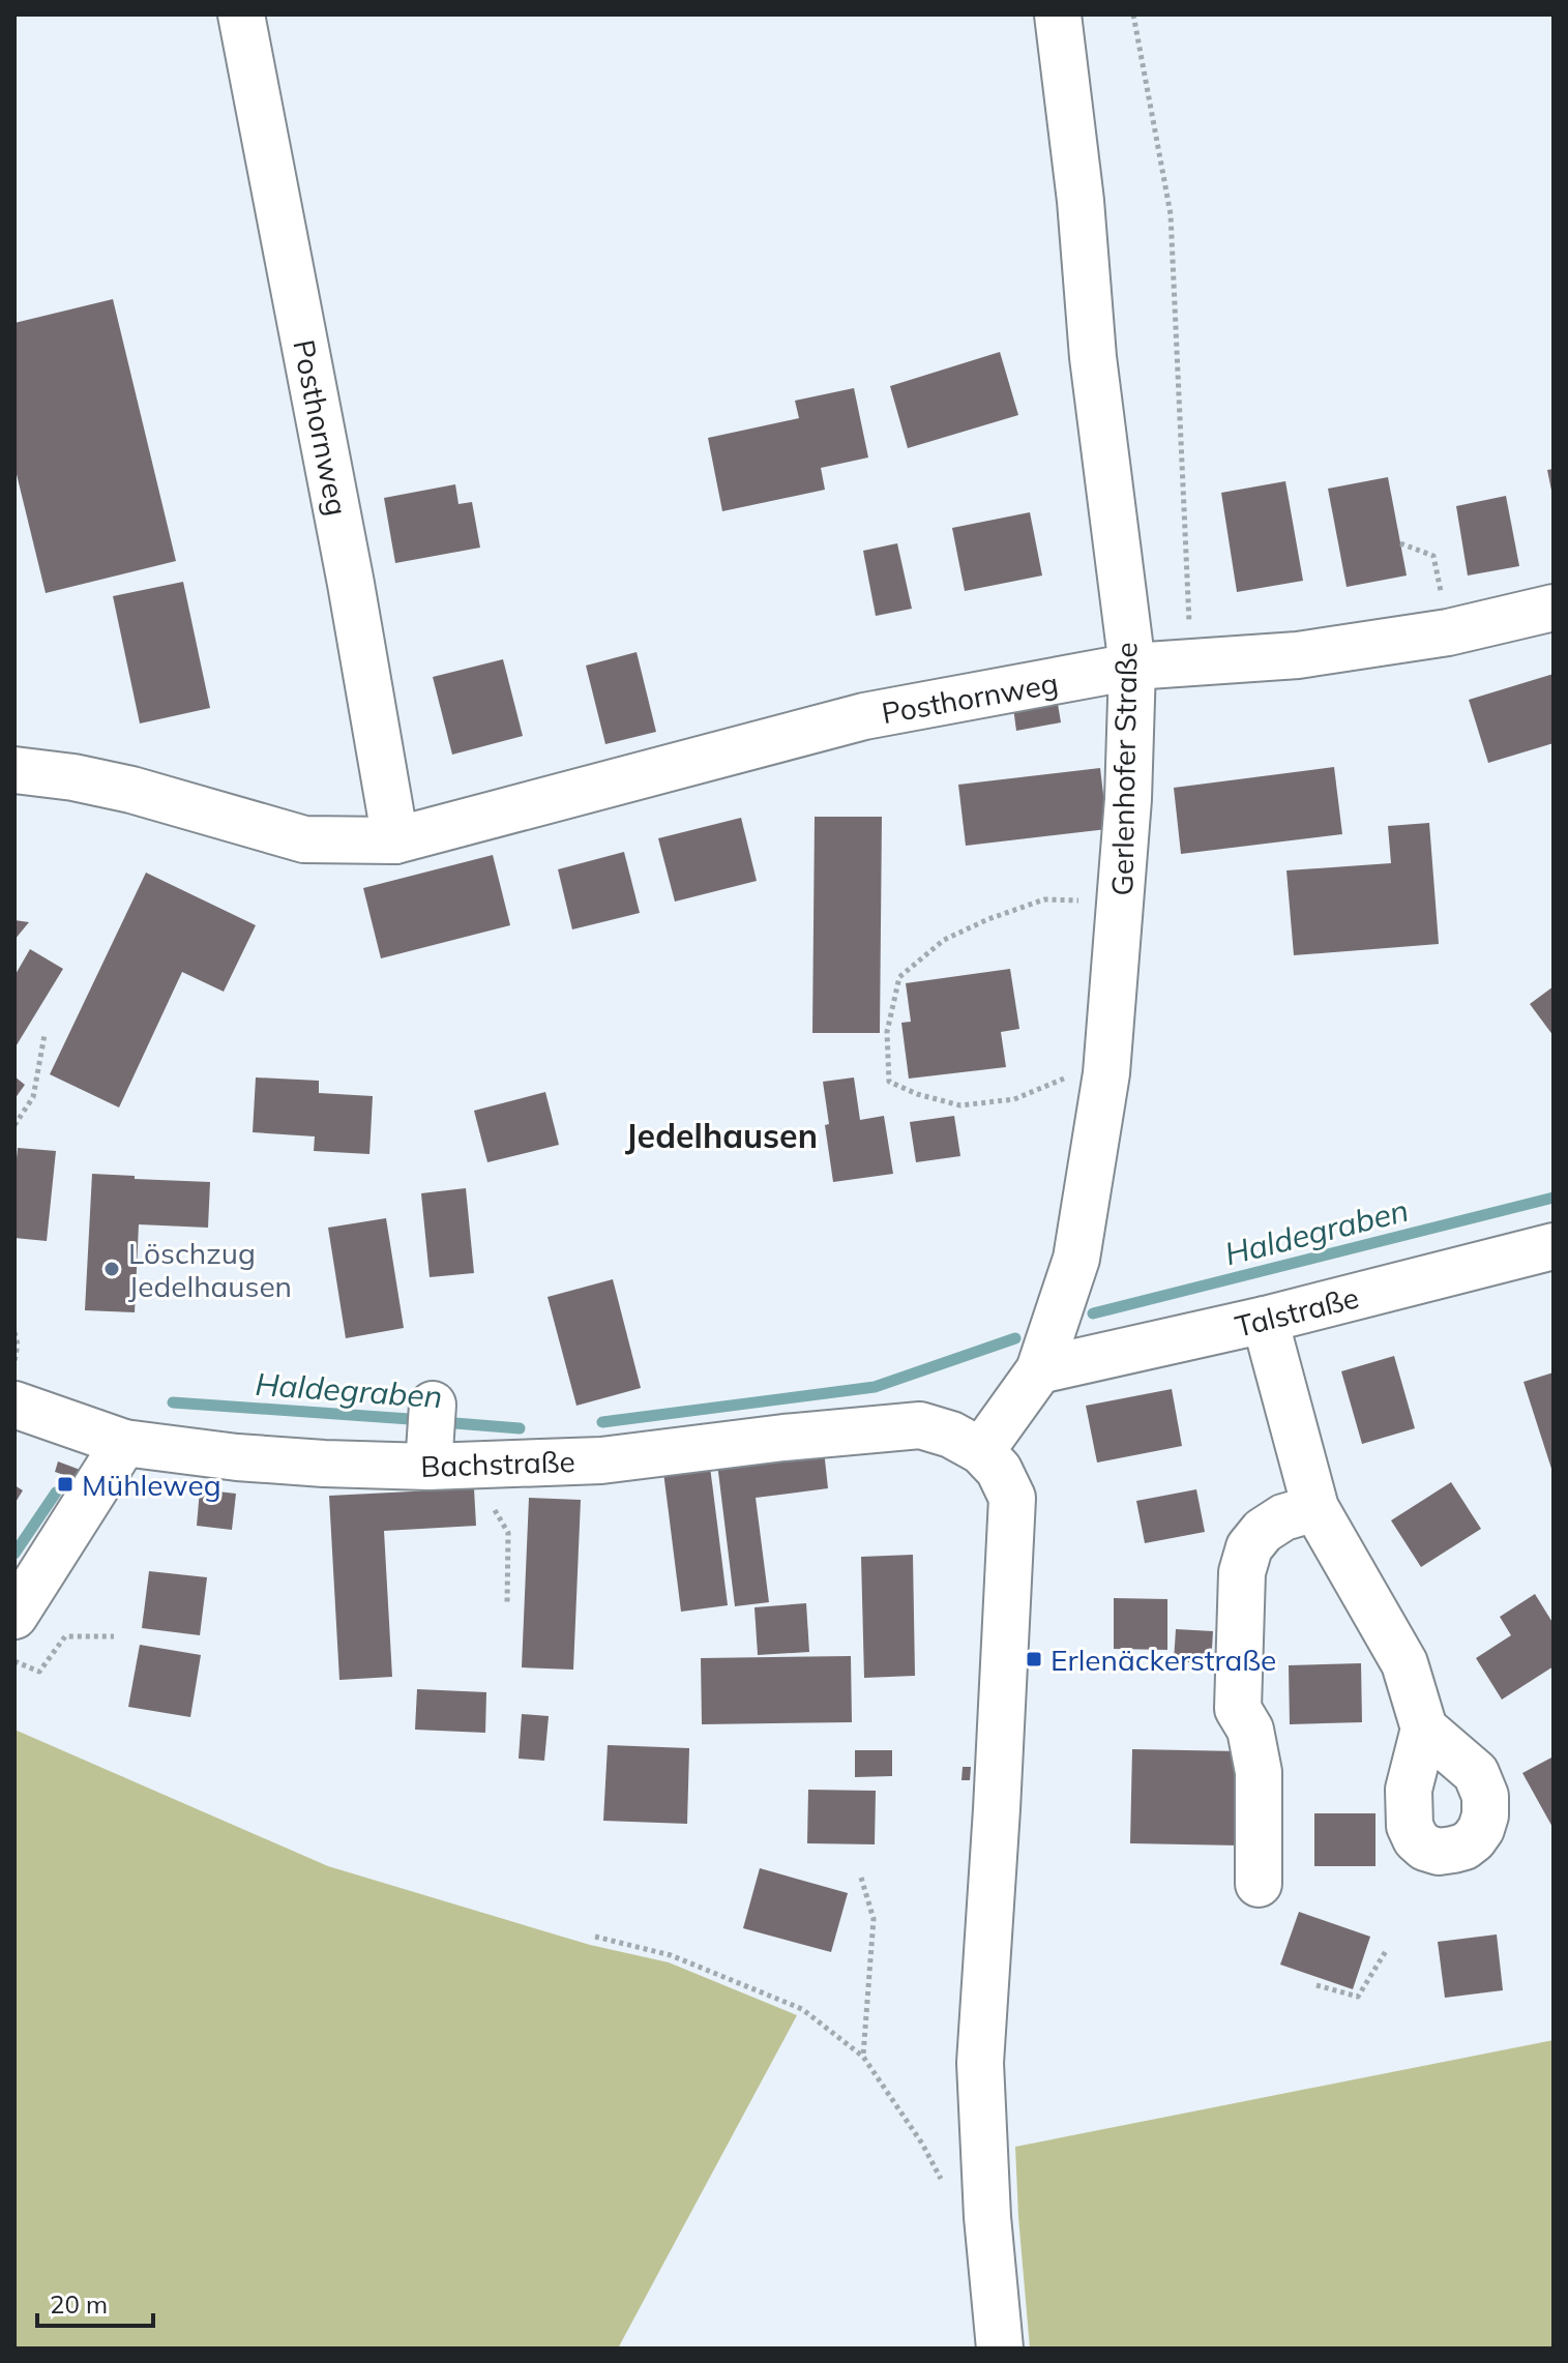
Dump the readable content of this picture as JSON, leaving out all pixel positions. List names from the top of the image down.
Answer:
{
  "streets": {
    "street": [
      "Posthornweg",
      "Gerlenhofer Straße",
      "Talstraße",
      "Bachstraße"
    ]
  },
  "crossings": [
    ["Posthornweg", "Gerlenhofer Straße"],
    ["Gerlenhofer Straße", "Talstraße"],
    ["Gerlenhofer Straße", "Bachstraße"]
  ],
  "districts": ["Jedelhausen"],
  "water": ["Haldegraben"],
  "places": {
    "other": ["Löschzug Jedelhausen"],
    "transit": ["Mühleweg", "Erlenäckerstraße"]
  },
  "scale_bar": "20 m"
}
